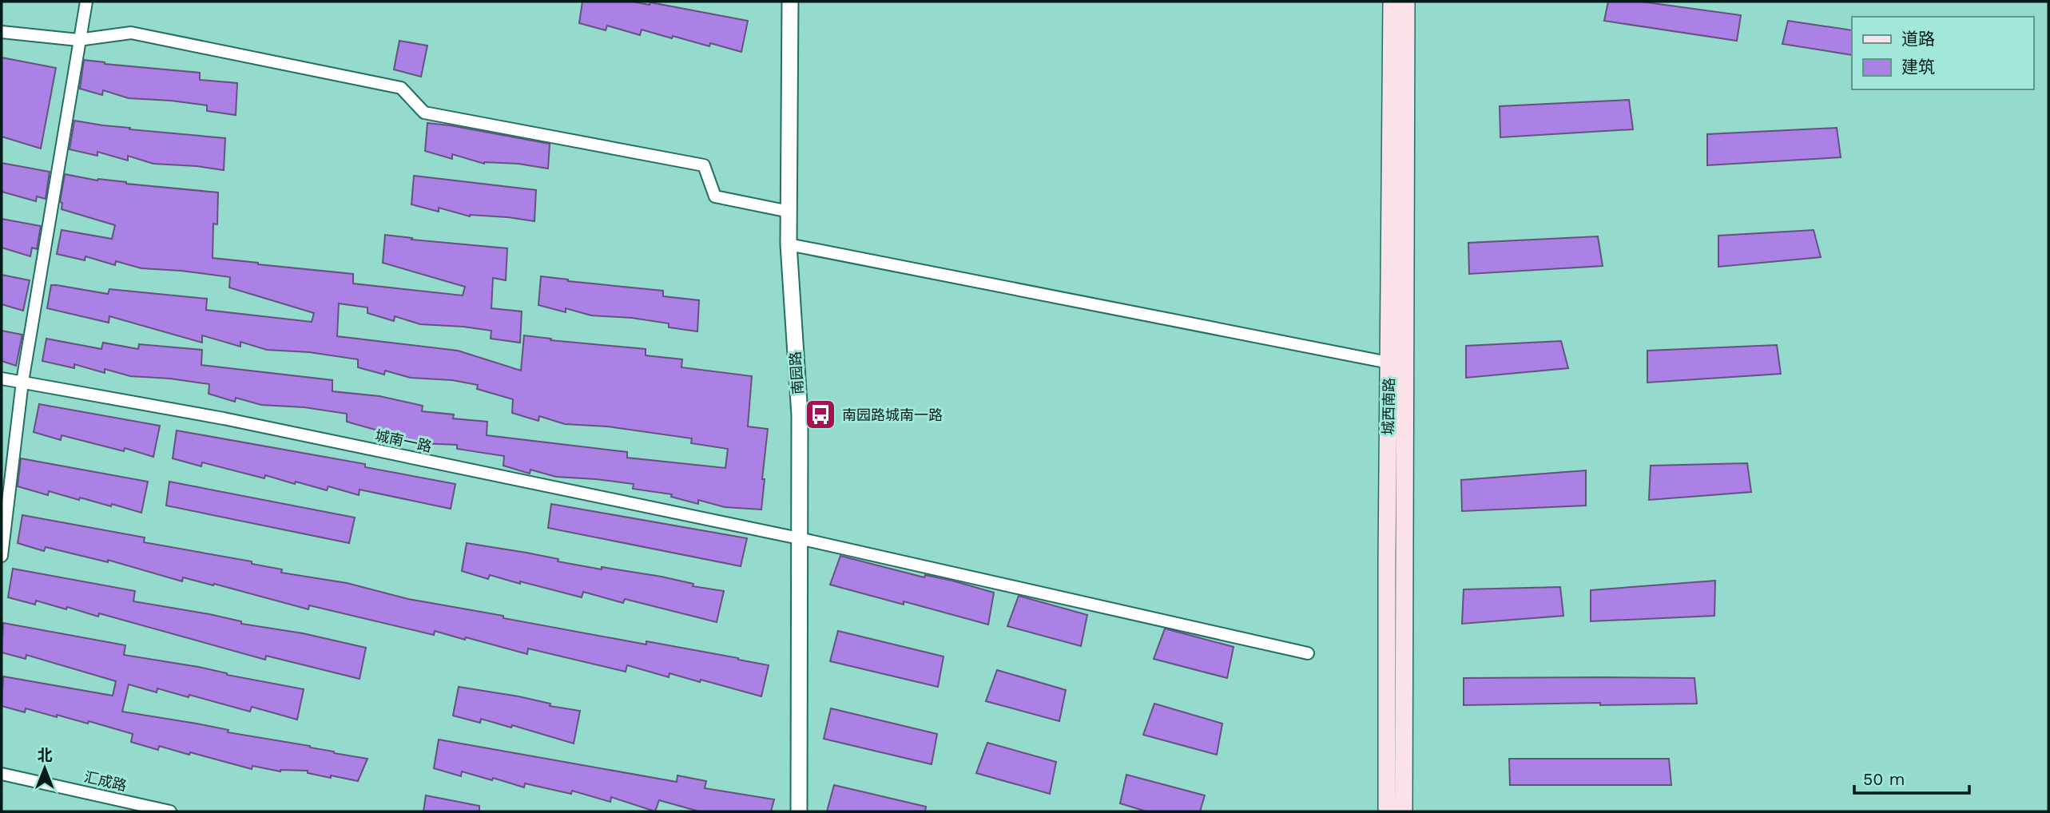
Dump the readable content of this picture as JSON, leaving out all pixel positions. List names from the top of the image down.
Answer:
{
  "streets": {
    "main road": ["城西南路"],
    "street": ["南园路", "城南一路", "汇成路"]
  },
  "crossings": [
    ["南园路", "城南一路"]
  ],
  "places": {
    "bus stop": ["南园路城南一路"]
  },
  "legend": ["道路", "建筑"],
  "scale_bar": "50 m",
  "north": "top"
}
